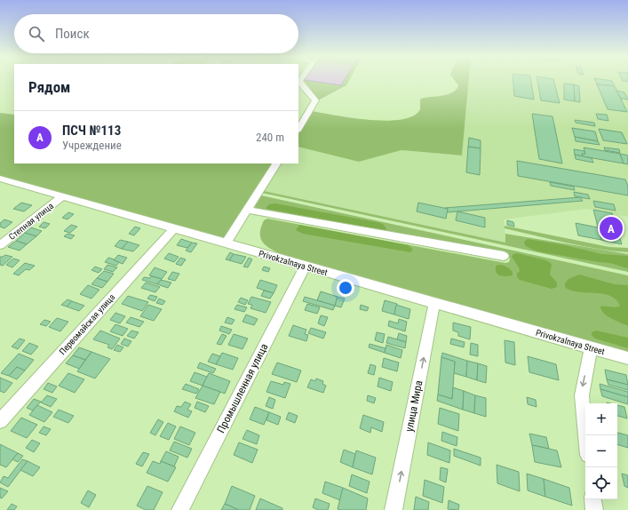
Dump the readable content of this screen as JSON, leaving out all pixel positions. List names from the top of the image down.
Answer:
{
  "streets": {
    "street": [
      "Степная улица",
      "Privokzalnaya Street",
      "Первомайская улица",
      "Промышленная улица",
      "улица Мира"
    ]
  },
  "crossings": [
    ["Степная улица", "Privokzalnaya Street"],
    ["Privokzalnaya Street", "Первомайская улица"],
    ["Privokzalnaya Street", "Промышленная улица"],
    ["Privokzalnaya Street", "улица Мира"]
  ],
  "one_way": ["улица Мира"],
  "page": {
    "search": "Поиск",
    "heading": "Рядом",
    "list": [
      {
        "mark": "A",
        "name": "ПСЧ №113",
        "note": "Учреждение",
        "value": "240 m"
      }
    ],
    "pins": "A",
    "map_buttons": ["+", "−"]
  }
}
